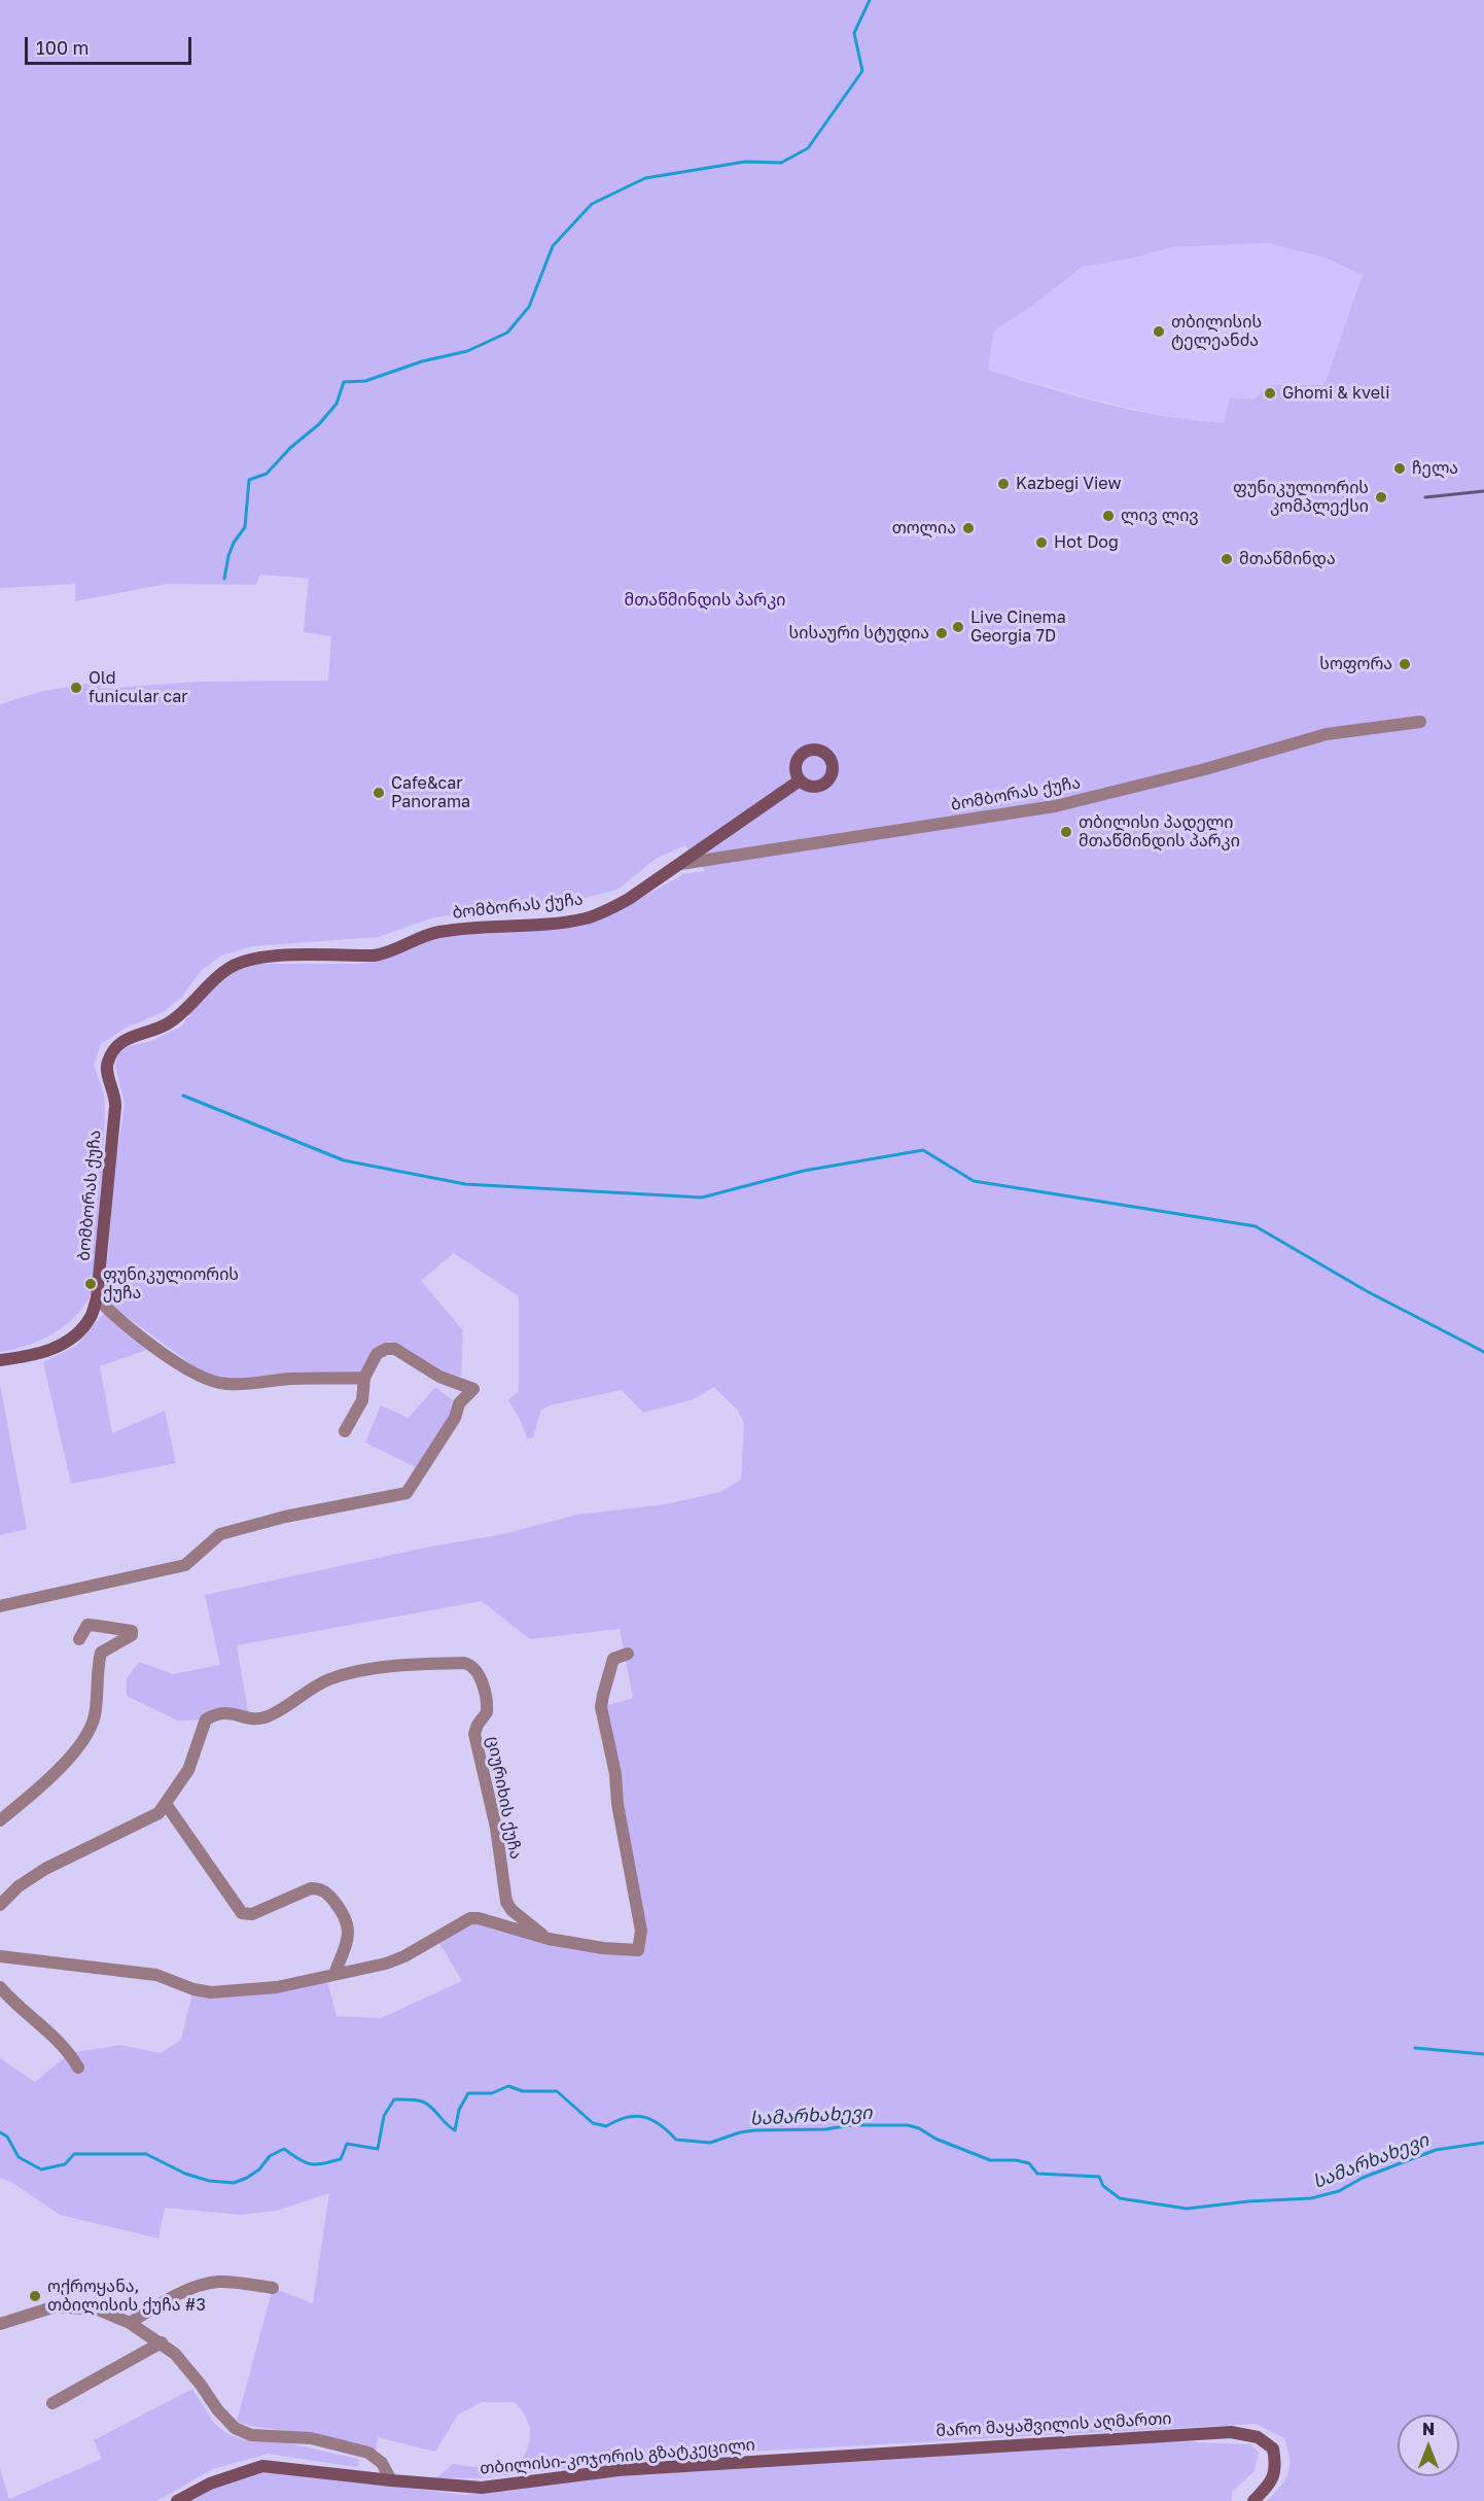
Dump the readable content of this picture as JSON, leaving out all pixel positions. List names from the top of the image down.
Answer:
{
  "streets": {
    "main road": ["ბომბორას ქუჩა", "მარო მაყაშვილის აღმართი", "თბილისი-კოჯორის გზატკეცილი"],
    "street": ["ციურიხის ქუჩა"]
  },
  "crossings": [
    ["მარო მაყაშვილის აღმართი", "თბილისი-კოჯორის გზატკეცილი"]
  ],
  "water": ["სამარხახევი"],
  "parks": ["მთაწმინდის პარკი"],
  "places": [
    "თბილისის ტელეანძა",
    "Ghomi & kveli",
    "ჩელა",
    "Kazbegi View",
    "ფუნიკულიორის კომპლექსი",
    "ლივ ლივ",
    "თოლია",
    "Hot Dog",
    "მთაწმინდა",
    "Live Cinema Georgia 7D",
    "სისაური სტუდია",
    "სოფორა",
    "Old funicular car",
    "Cafe&car Panorama",
    "თბილისი პადელი მთაწმინდის პარკი",
    "ფუნიკულიორის ქუჩა",
    "ოქროყანა, თბილისის ქუჩა #3"
  ],
  "scale_bar": "100 m",
  "north": "top"
}
